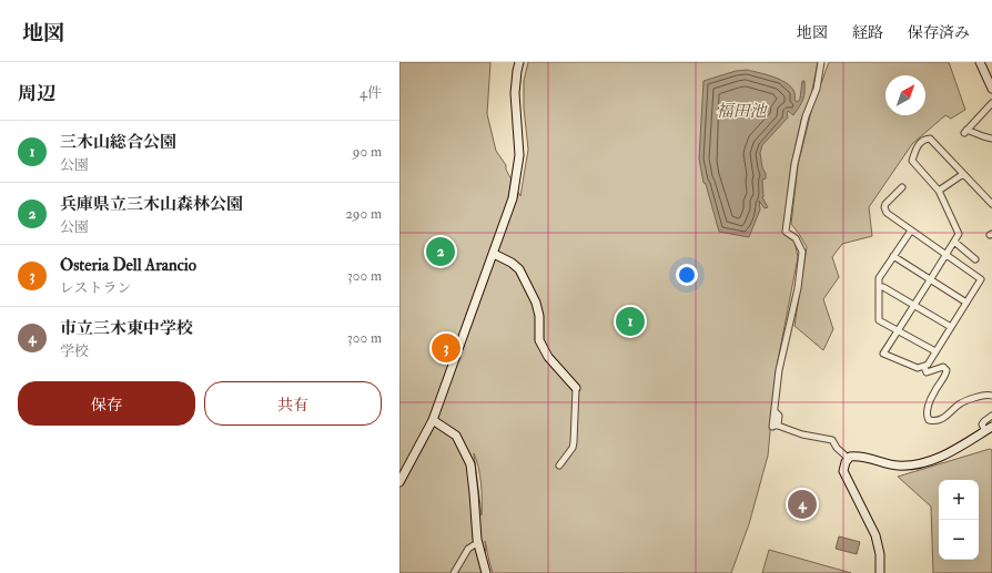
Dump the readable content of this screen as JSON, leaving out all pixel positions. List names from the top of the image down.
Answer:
{
  "water": ["福田池"],
  "north": "top right",
  "page": {
    "header": "地図",
    "nav": ["地図", "経路", "保存済み"],
    "heading": ["周辺", "4件"],
    "list": [
      {
        "mark": "1",
        "name": "三木山総合公園",
        "note": "公園",
        "value": "90 m"
      },
      {
        "mark": "2",
        "name": "兵庫県立三木山森林公園",
        "note": "公園",
        "value": "290 m"
      },
      {
        "mark": "3",
        "name": "Osteria Dell Arancio",
        "note": "レストラン",
        "value": "300 m"
      },
      {
        "mark": "4",
        "name": "市立三木東中学校",
        "note": "学校",
        "value": "300 m"
      }
    ],
    "pins": [
      "2",
      "1",
      "3",
      "4"
    ],
    "buttons": ["保存", "共有"],
    "map_buttons": ["+", "−"]
  }
}
